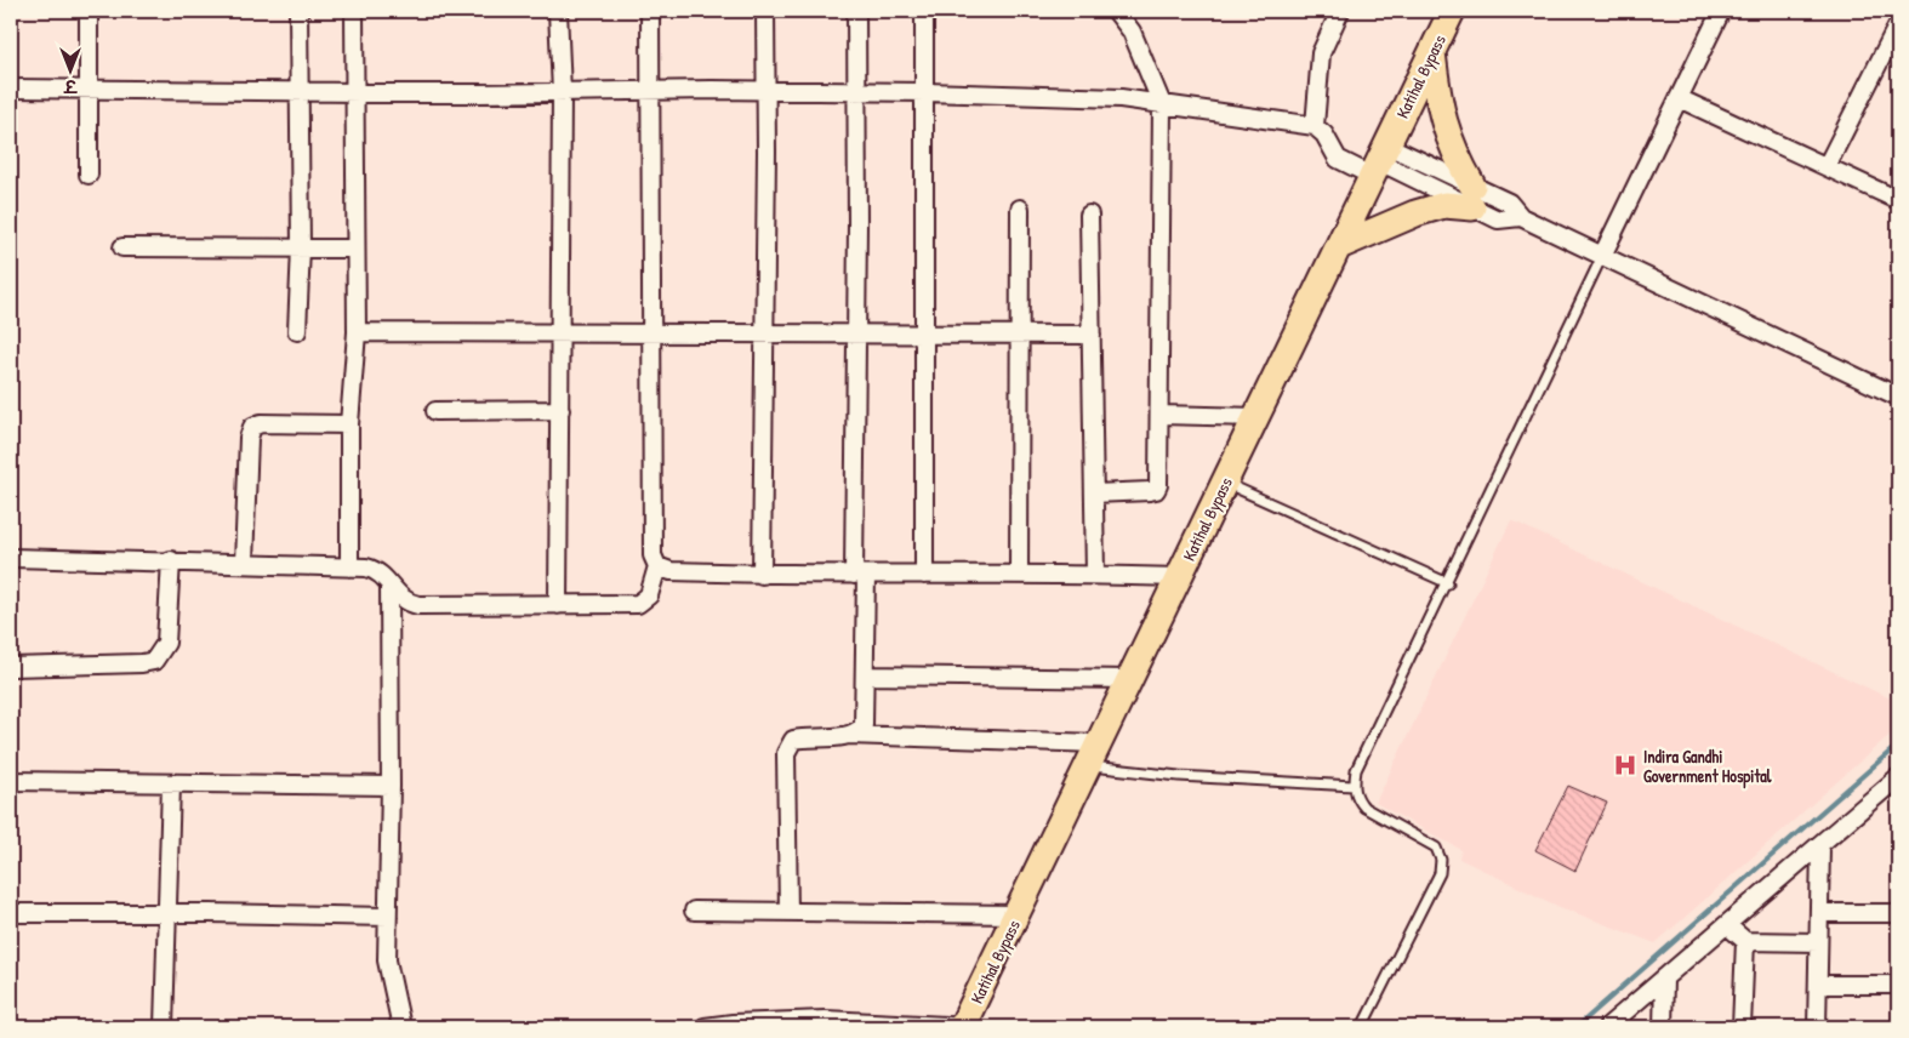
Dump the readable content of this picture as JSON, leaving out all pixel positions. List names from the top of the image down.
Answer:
{
  "streets": {
    "main road": ["Katihal Bypass"]
  },
  "places": {
    "hospital": ["Indira Gandhi Government Hospital"]
  },
  "north": "bottom"
}
